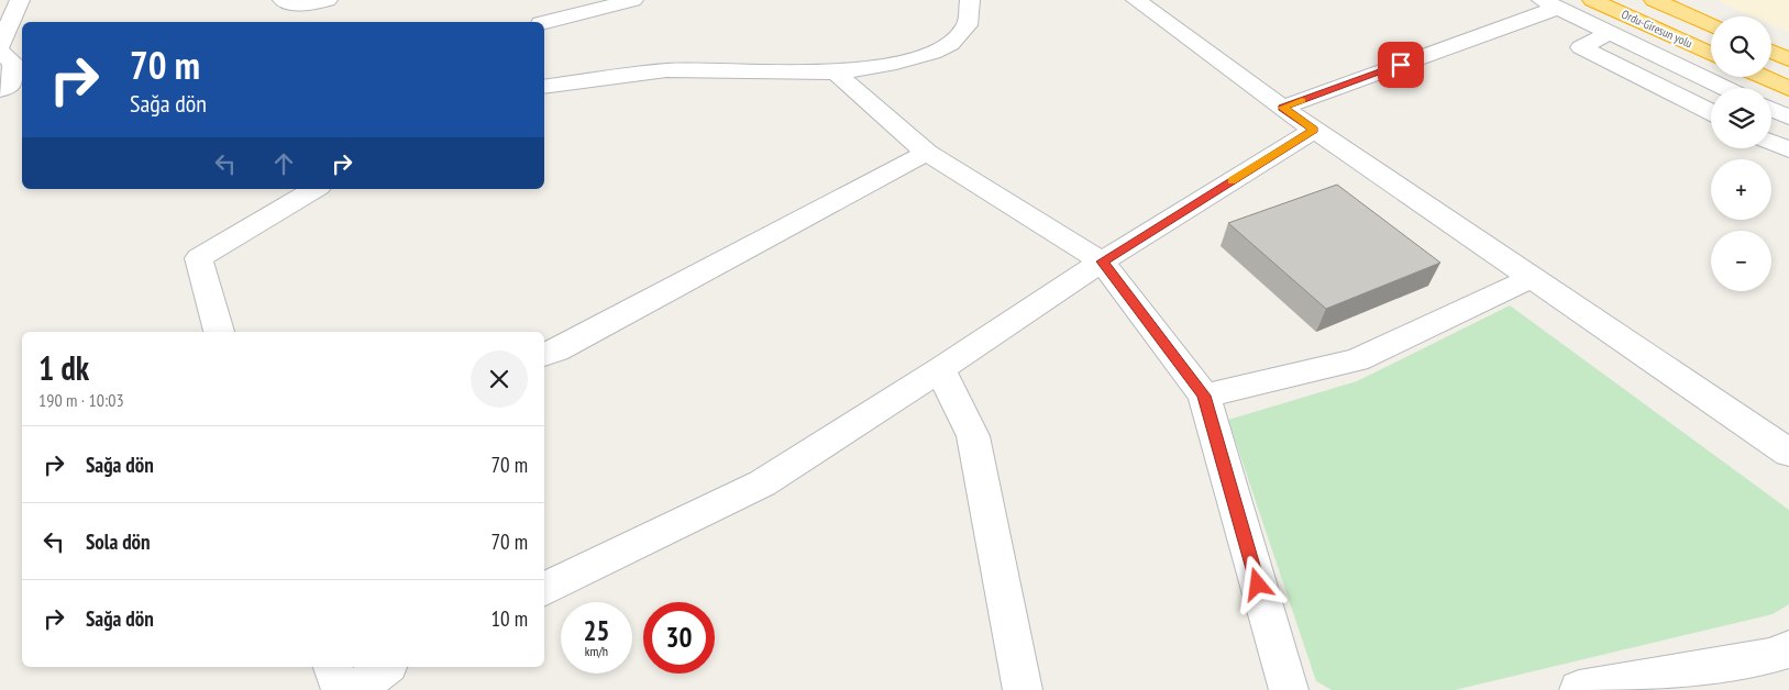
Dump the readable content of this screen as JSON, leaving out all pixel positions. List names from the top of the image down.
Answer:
{
  "streets": {
    "highway": ["Ordu-Giresun yolu"]
  },
  "page": {
    "map_buttons": ["+", "−"],
    "turn": ["70 m", "Sağa dön"],
    "heading": ["1 dk", "190 m · 10:03"],
    "list": [
      {
        "name": "Sağa dön",
        "value": "70 m"
      },
      {
        "name": "Sola dön",
        "value": "70 m"
      },
      {
        "name": "Sağa dön",
        "value": "10 m"
      }
    ],
    "speed": "25 km/h",
    "limit": "30"
  }
}
